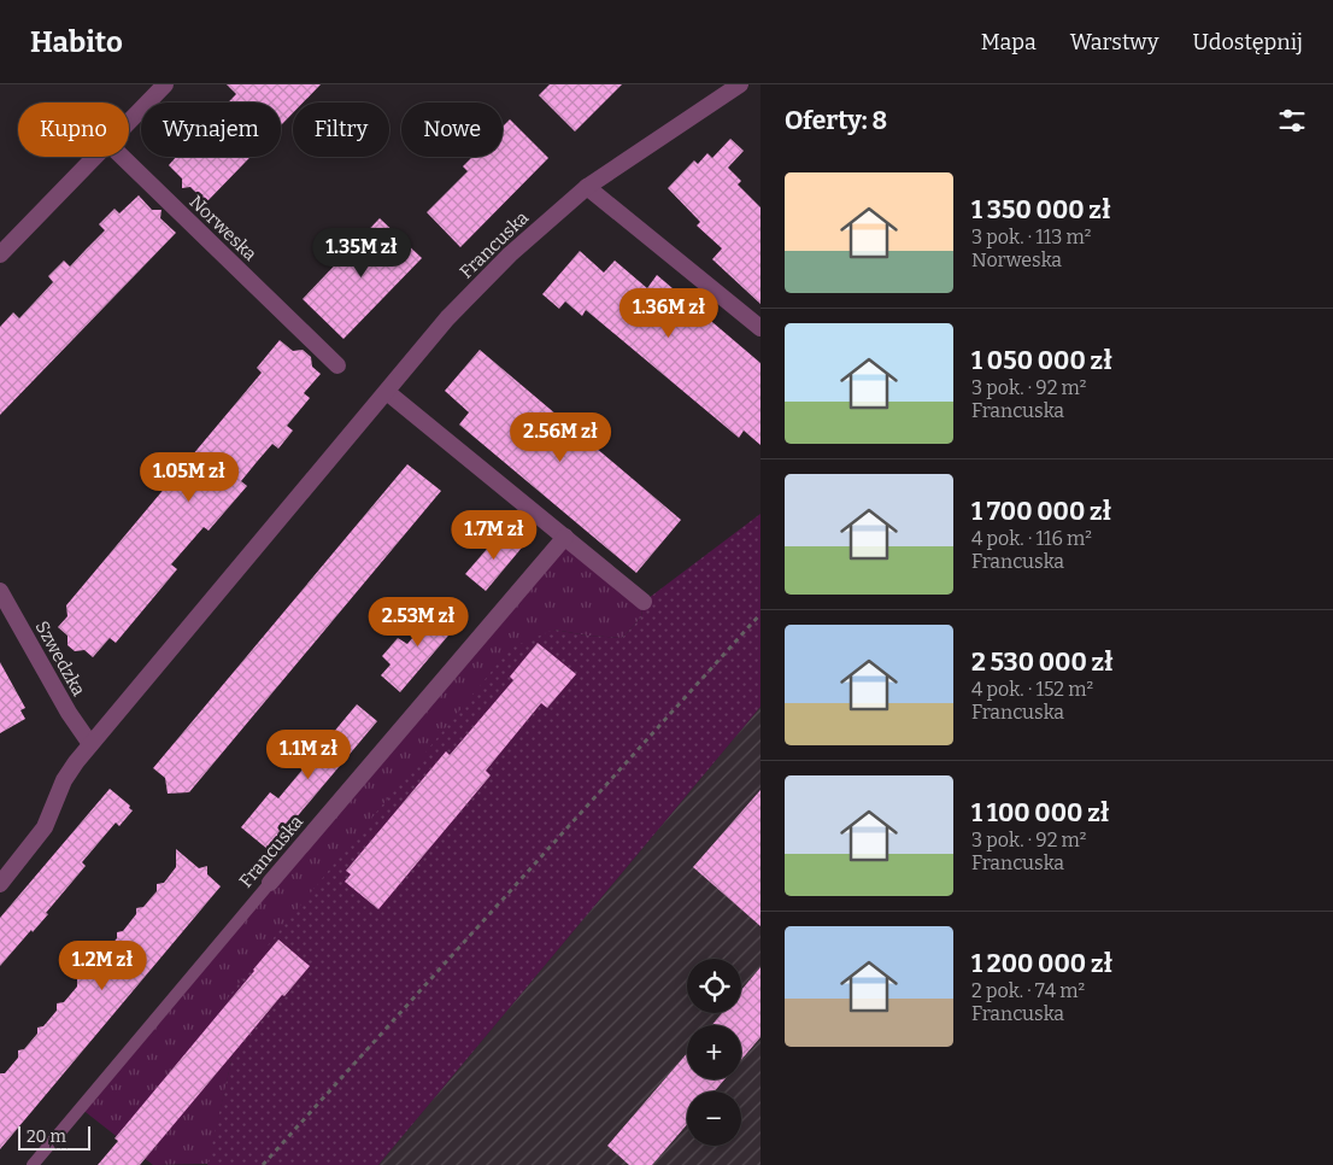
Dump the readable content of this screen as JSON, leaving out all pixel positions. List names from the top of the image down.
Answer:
{
  "streets": {
    "street": ["Norweska", "Francuska", "Szwedzka"]
  },
  "crossings": [
    ["Francuska", "Szwedzka"]
  ],
  "scale_bar": "20 m",
  "page": {
    "header": "Habito",
    "nav": ["Mapa", "Warstwy", "Udostępnij"],
    "heading": "Oferty: 8",
    "chip": [
      "Kupno",
      "Wynajem",
      "Filtry",
      "Nowe"
    ],
    "list": [
      {
        "name": "1 350 000 zł",
        "note": "3 pok. · 113 m² · Norweska"
      },
      {
        "name": "1 050 000 zł",
        "note": "3 pok. · 92 m² · Francuska"
      },
      {
        "name": "1 700 000 zł",
        "note": "4 pok. · 116 m² · Francuska"
      },
      {
        "name": "2 530 000 zł",
        "note": "4 pok. · 152 m² · Francuska"
      },
      {
        "name": "1 100 000 zł",
        "note": "3 pok. · 92 m² · Francuska"
      },
      {
        "name": "1 200 000 zł",
        "note": "2 pok. · 74 m² · Francuska"
      }
    ],
    "price": [
      "1.35M zł",
      "1.36M zł",
      "2.56M zł",
      "1.05M zł",
      "1.7M zł",
      "2.53M zł",
      "1.1M zł",
      "1.2M zł"
    ],
    "map_buttons": ["+", "−"],
    "scale": "20 m"
  }
}
